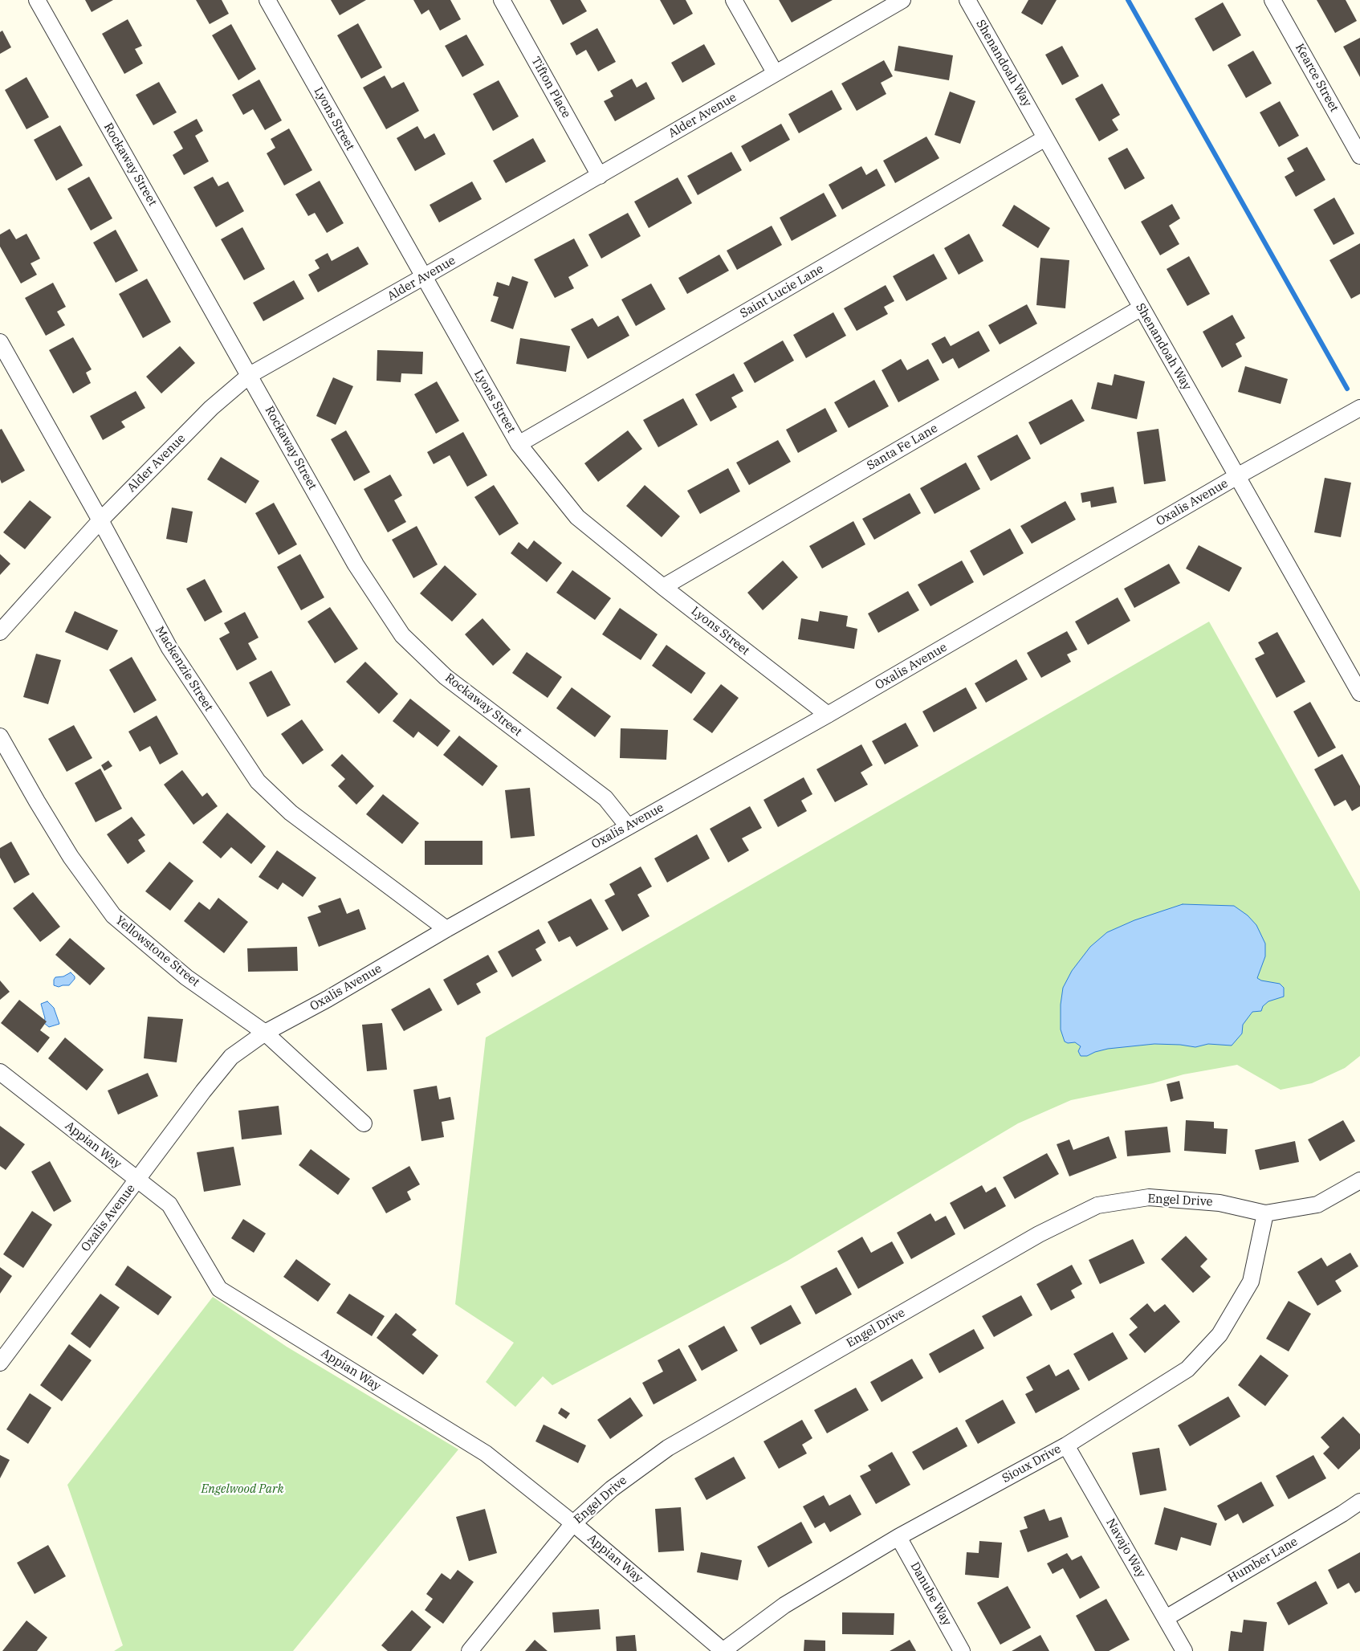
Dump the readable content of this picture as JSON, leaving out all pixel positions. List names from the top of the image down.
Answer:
{
  "streets": {
    "street": [
      "Shenandoah Way",
      "Kearce Street",
      "Tifton Place",
      "Alder Avenue",
      "Lyons Street",
      "Rockaway Street",
      "Saint Lucie Lane",
      "Santa Fe Lane",
      "Oxalis Avenue",
      "Mackenzie Street",
      "Yellowstone Street",
      "Appian Way",
      "Engel Drive",
      "Sioux Drive",
      "Navajo Way",
      "Humber Lane",
      "Danube Way"
    ]
  },
  "crossings": [
    ["Shenandoah Way", "Saint Lucie Lane"],
    ["Shenandoah Way", "Santa Fe Lane"],
    ["Shenandoah Way", "Oxalis Avenue"],
    ["Tifton Place", "Alder Avenue"],
    ["Alder Avenue", "Lyons Street"],
    ["Alder Avenue", "Rockaway Street"],
    ["Alder Avenue", "Mackenzie Street"],
    ["Lyons Street", "Saint Lucie Lane"],
    ["Lyons Street", "Santa Fe Lane"],
    ["Lyons Street", "Oxalis Avenue"],
    ["Rockaway Street", "Oxalis Avenue"],
    ["Oxalis Avenue", "Mackenzie Street"],
    ["Oxalis Avenue", "Yellowstone Street"],
    ["Oxalis Avenue", "Appian Way"],
    ["Appian Way", "Engel Drive"],
    ["Appian Way", "Sioux Drive"],
    ["Engel Drive", "Sioux Drive"],
    ["Sioux Drive", "Navajo Way"],
    ["Sioux Drive", "Danube Way"],
    ["Navajo Way", "Humber Lane"]
  ],
  "parks": ["Engelwood Park"]
}
